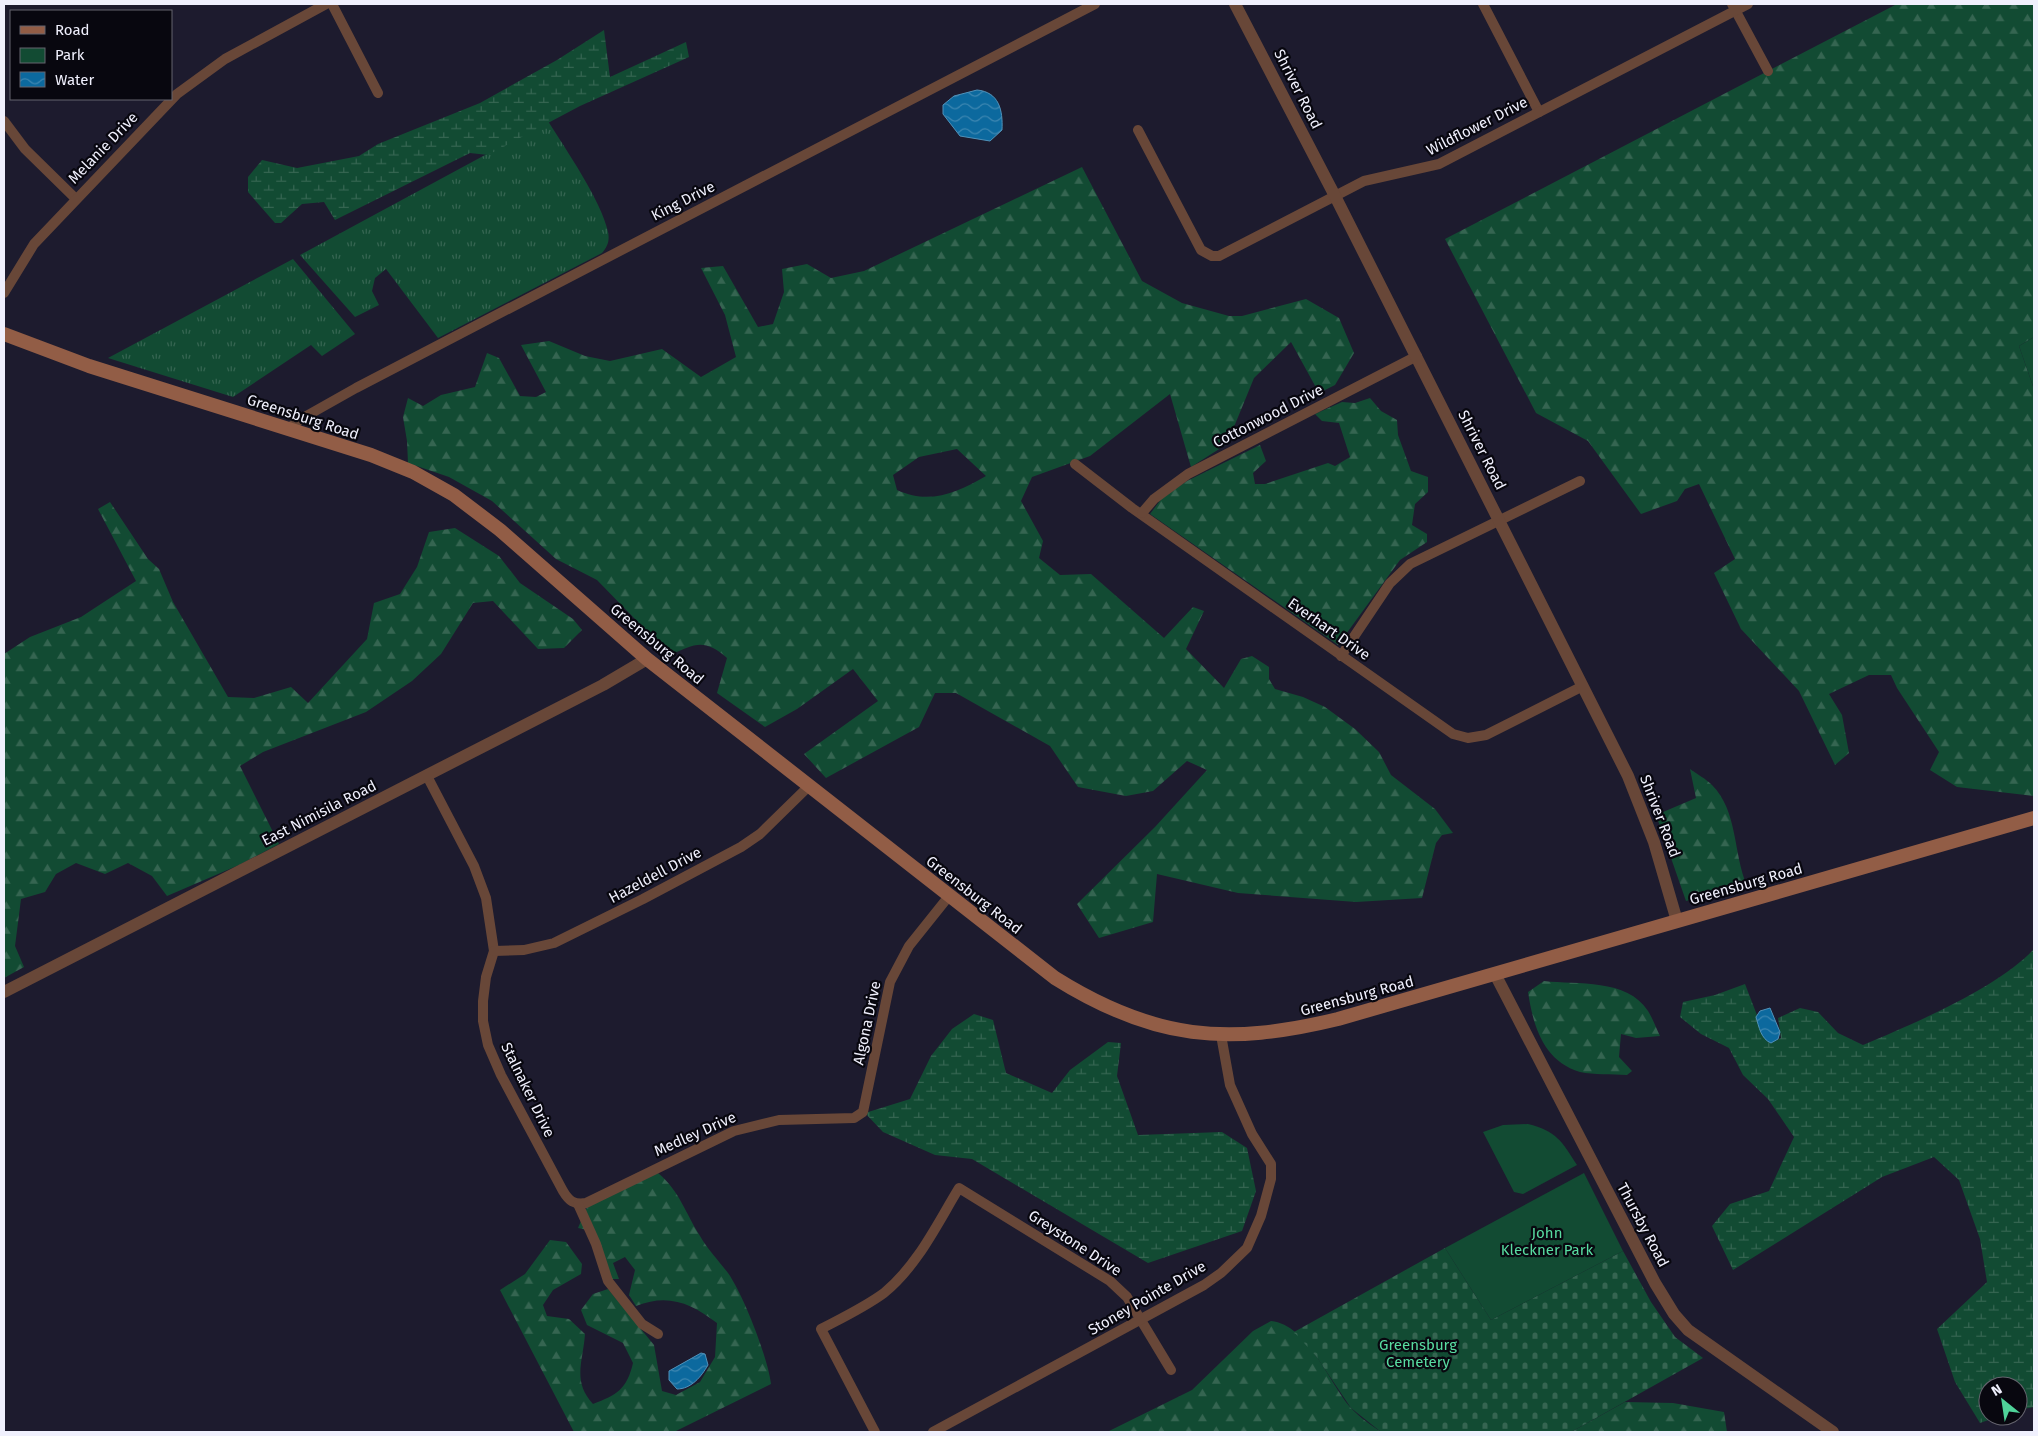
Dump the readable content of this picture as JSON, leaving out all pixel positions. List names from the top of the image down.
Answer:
{
  "streets": {
    "main road": ["Greensburg Road"],
    "street": [
      "Shriver Road",
      "Wildflower Drive",
      "Melanie Drive",
      "King Drive",
      "Cottonwood Drive",
      "Everhart Drive",
      "East Nimisila Road",
      "Hazeldell Drive",
      "Algona Drive",
      "Stalnaker Drive",
      "Medley Drive",
      "Thursby Road",
      "Greystone Drive",
      "Stoney Pointe Drive"
    ]
  },
  "crossings": [
    ["Shriver Road", "Wildflower Drive"],
    ["Shriver Road", "Cottonwood Drive"],
    ["Shriver Road", "Greensburg Road"],
    ["Shriver Road", "Everhart Drive"],
    ["King Drive", "Greensburg Road"],
    ["Cottonwood Drive", "Everhart Drive"],
    ["Greensburg Road", "East Nimisila Road"],
    ["Greensburg Road", "Hazeldell Drive"],
    ["Greensburg Road", "Algona Drive"],
    ["Greensburg Road", "Thursby Road"],
    ["Greensburg Road", "Stoney Pointe Drive"],
    ["East Nimisila Road", "Stalnaker Drive"],
    ["Hazeldell Drive", "Stalnaker Drive"],
    ["Algona Drive", "Medley Drive"],
    ["Stalnaker Drive", "Medley Drive"],
    ["Greystone Drive", "Stoney Pointe Drive"]
  ],
  "parks": ["John Kleckner Park", "Greensburg Cemetery"],
  "legend": ["Road", "Park", "Water"],
  "north": "top left"
}
